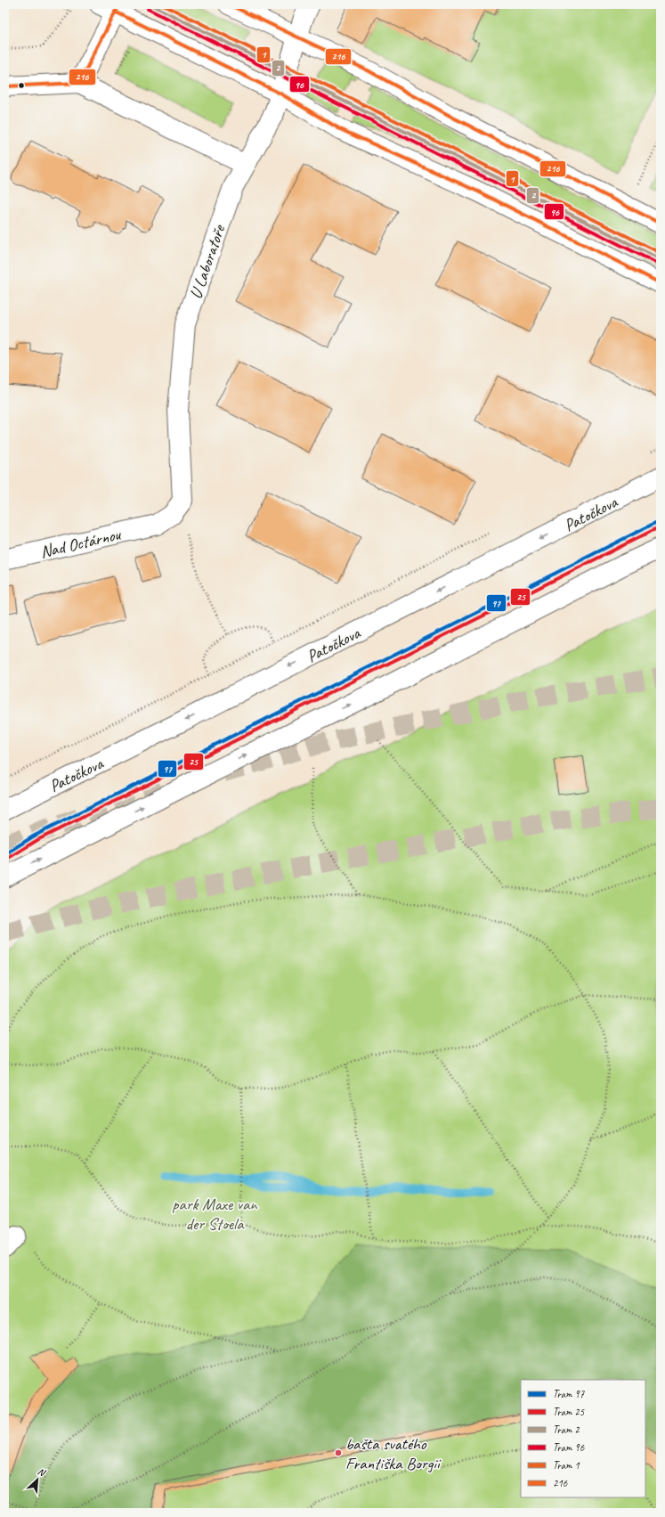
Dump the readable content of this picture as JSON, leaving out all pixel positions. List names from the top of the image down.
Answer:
{
  "streets": {
    "street": ["U Laboratoře", "Patočkova", "Nad Octárnou"]
  },
  "crossings": [
    ["U Laboratoře", "Nad Octárnou"]
  ],
  "parks": ["park Maxe van der Stoela"],
  "places": ["bašta svatého Františka Borgii"],
  "lines": [
    "tram line 2",
    "tram line 1",
    "transit line 216",
    "tram line 96",
    "tram line 97",
    "tram line 25"
  ],
  "legend": [
    "Tram 97",
    "Tram 25",
    "Tram 2",
    "Tram 96",
    "Tram 1",
    "216"
  ],
  "north": "top right"
}
